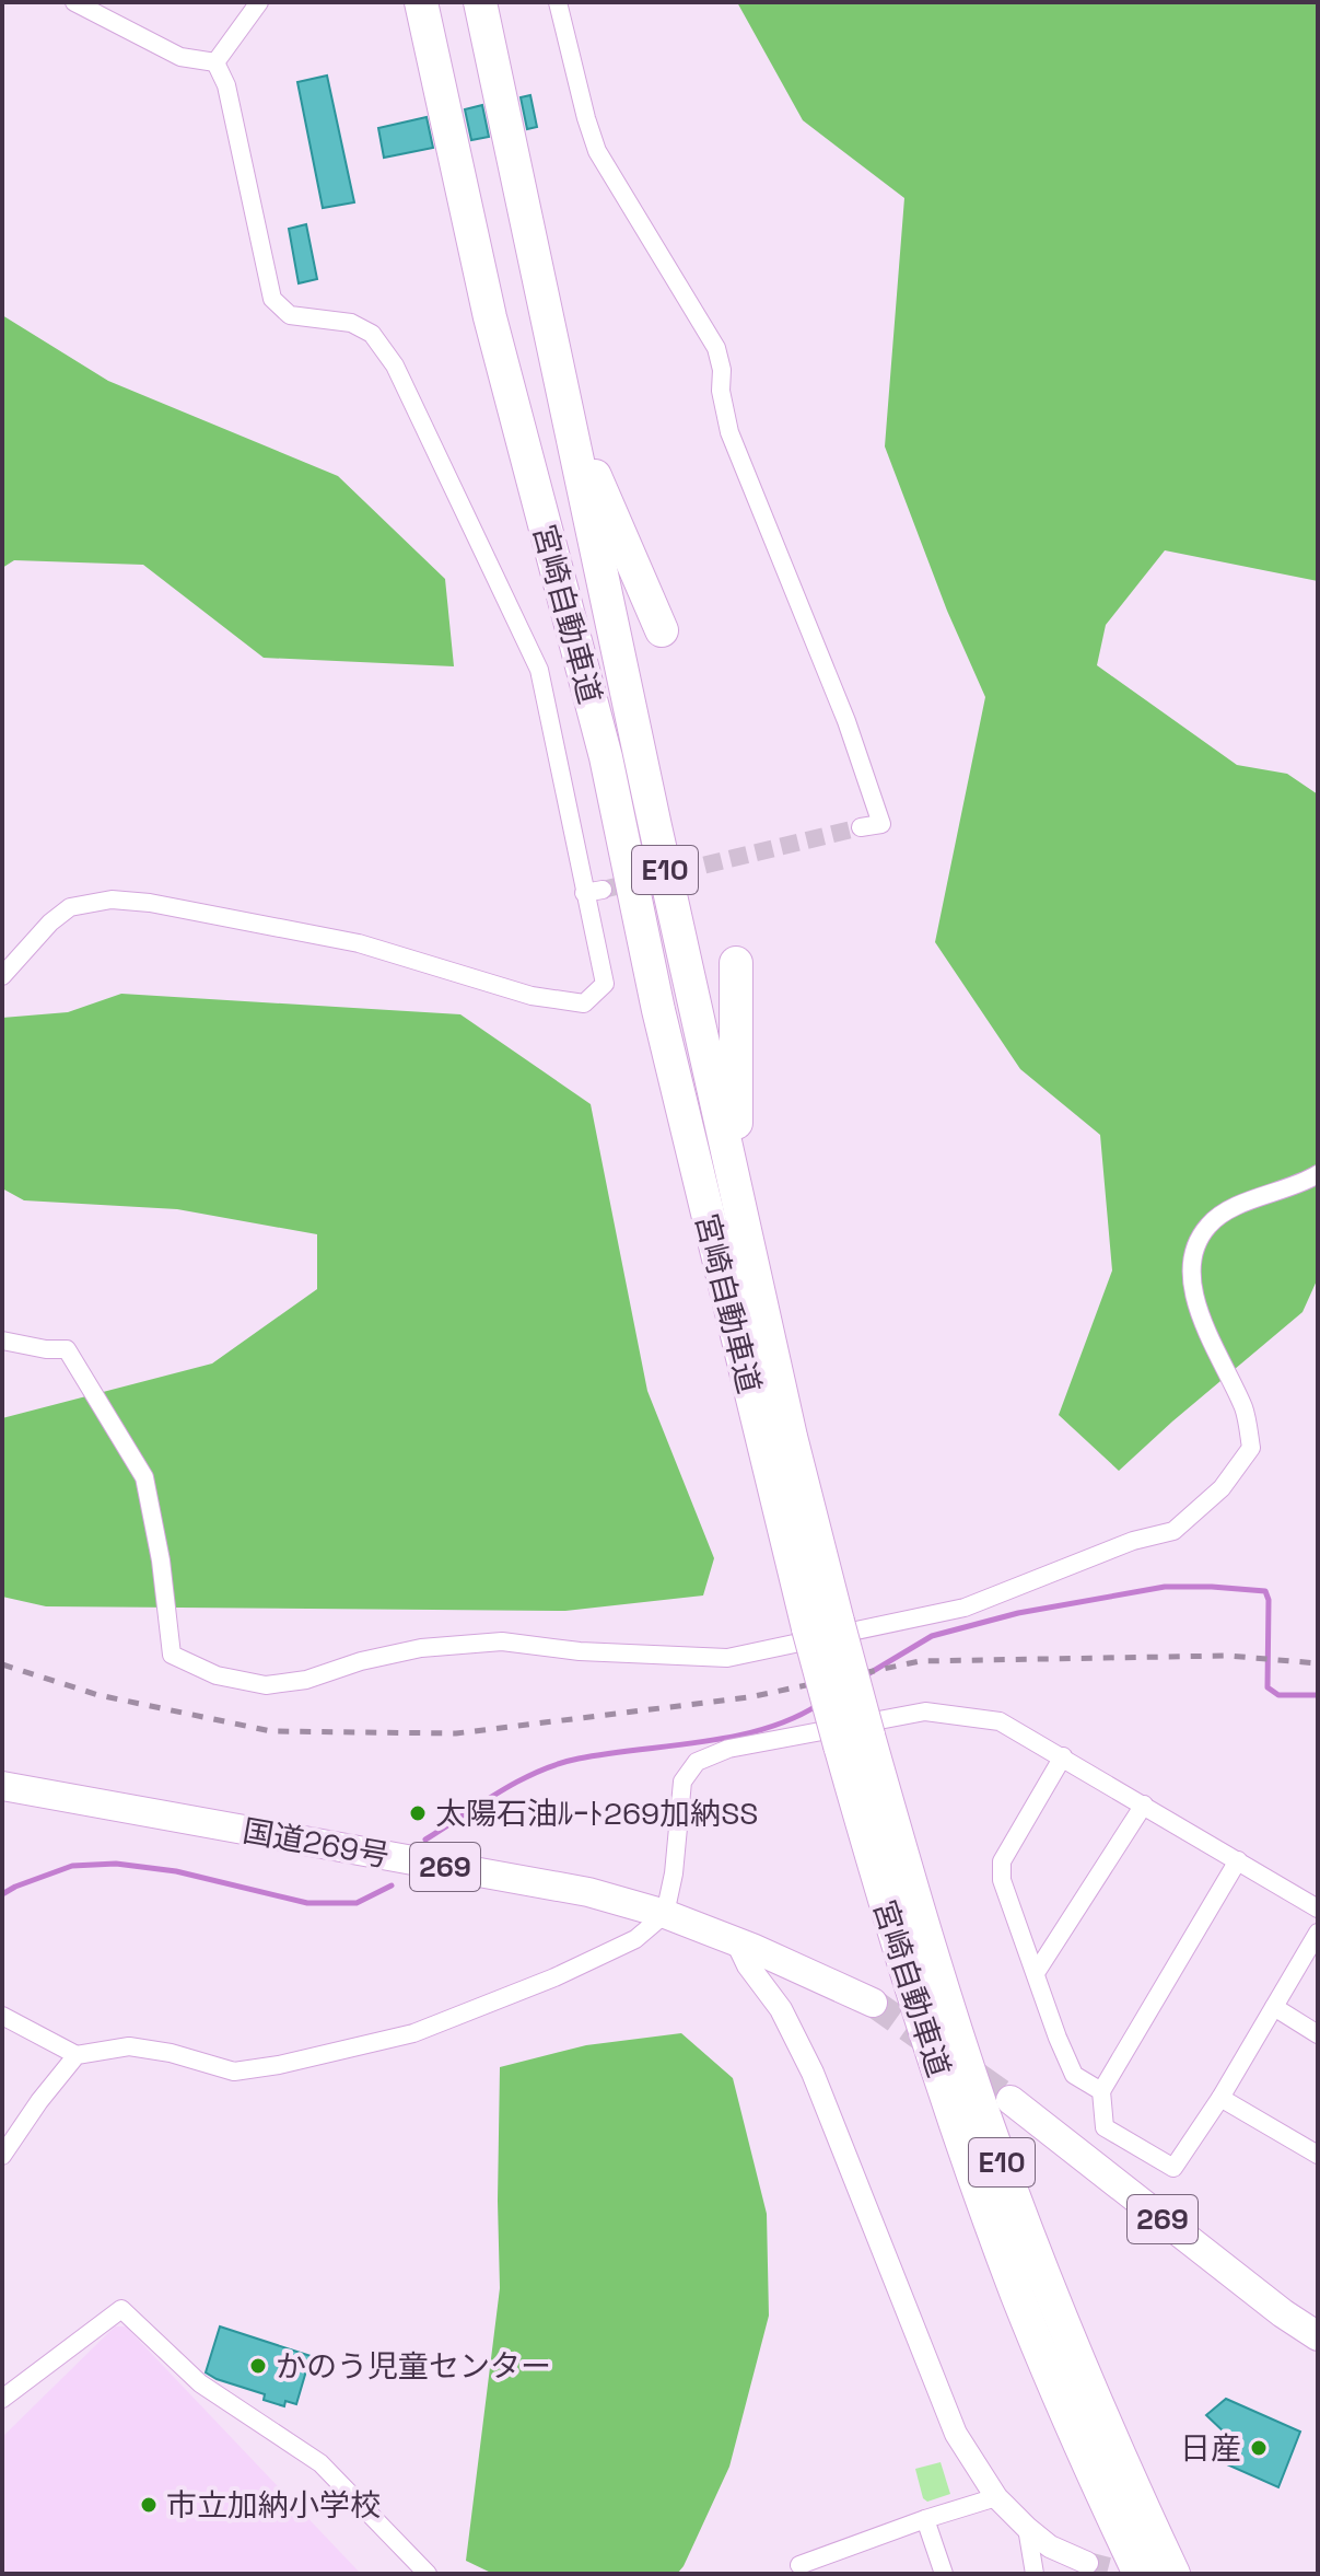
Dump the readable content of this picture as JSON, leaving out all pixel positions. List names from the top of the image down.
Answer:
{
  "streets": {
    "highway": [
      "宮崎自動車道",
      "E10",
      "国道269号",
      "269"
    ]
  },
  "places": [
    "太陽石油ﾙｰﾄ269加納SS",
    "かのう児童センター",
    "日産",
    "市立加納小学校"
  ]
}
